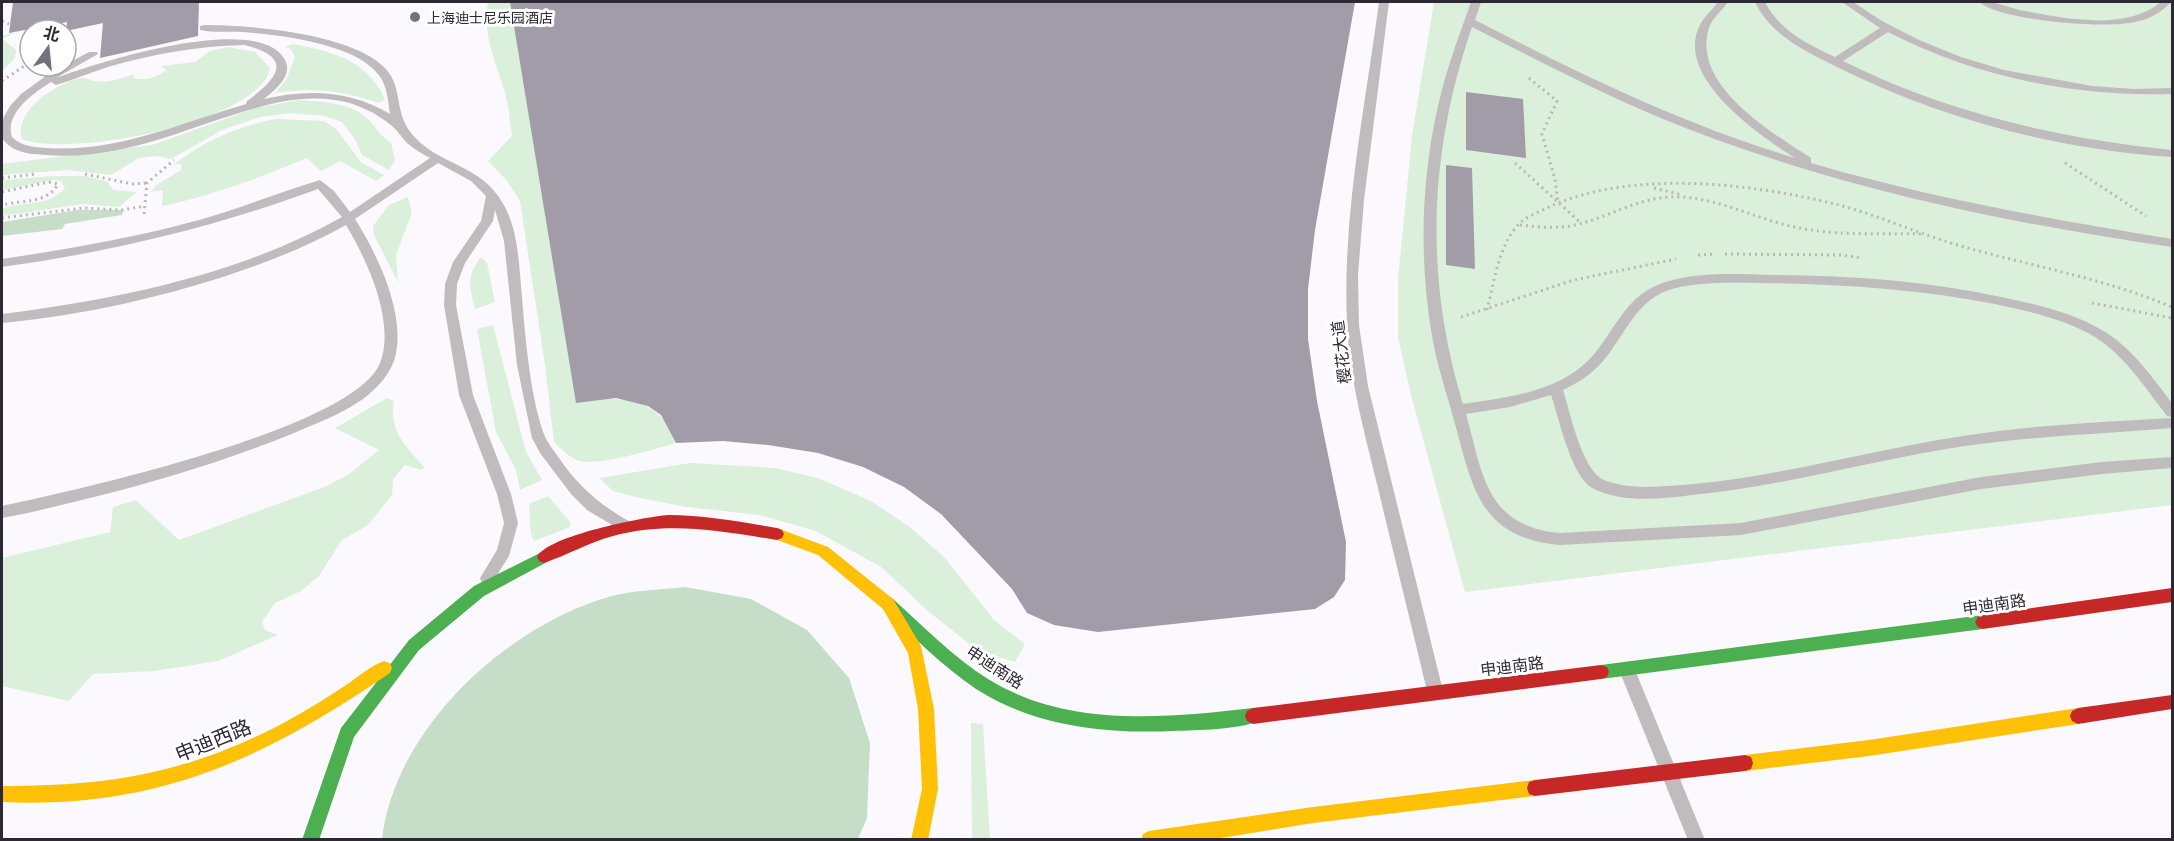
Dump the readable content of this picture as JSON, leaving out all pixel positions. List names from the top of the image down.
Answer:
{
  "streets": {
    "street": ["申迪南路", "申迪西路"],
    "lane": ["樱花大道"]
  },
  "crossings": [
    ["樱花大道", "申迪南路"],
    ["申迪南路", "申迪西路"]
  ],
  "places": ["上海迪士尼乐园酒店"],
  "north": "top"
}
